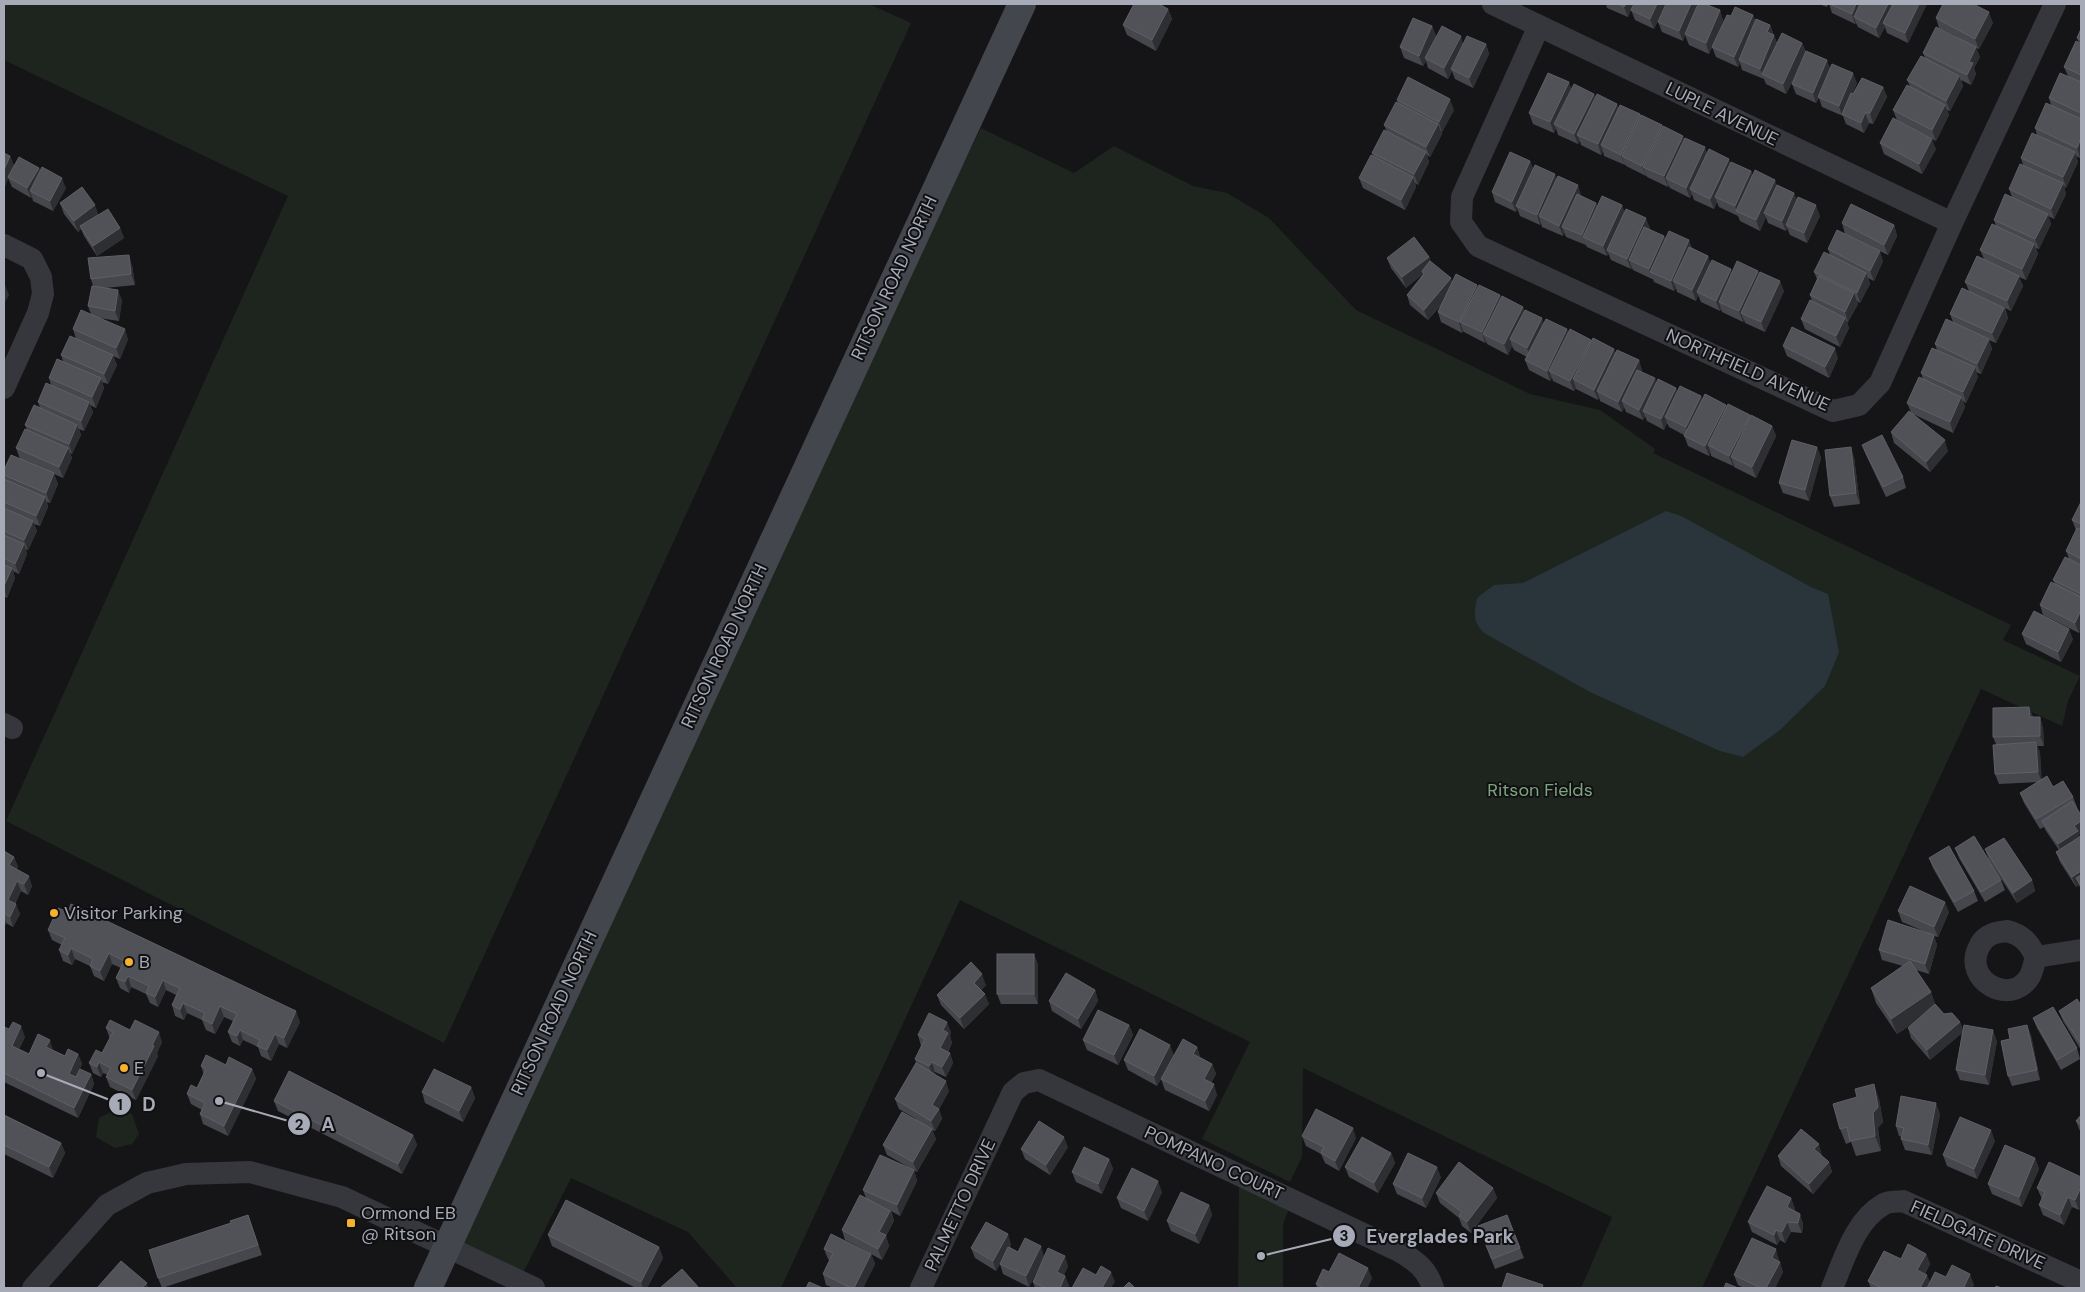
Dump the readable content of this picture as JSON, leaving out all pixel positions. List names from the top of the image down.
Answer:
{
  "streets": {
    "main road": ["RITSON ROAD NORTH"],
    "street": [
      "LUPLE AVENUE",
      "NORTHFIELD AVENUE",
      "POMPANO COURT",
      "PALMETTO DRIVE",
      "FIELDGATE DRIVE"
    ]
  },
  "crossings": [
    ["LUPLE AVENUE", "NORTHFIELD AVENUE"],
    ["POMPANO COURT", "PALMETTO DRIVE"]
  ],
  "parks": ["Ritson Fields"],
  "places": {
    "other": [
      "Visitor Parking",
      "B",
      "E",
      "D",
      "A",
      "Everglades Park"
    ],
    "transit": ["Ormond EB @ Ritson"]
  }
}
